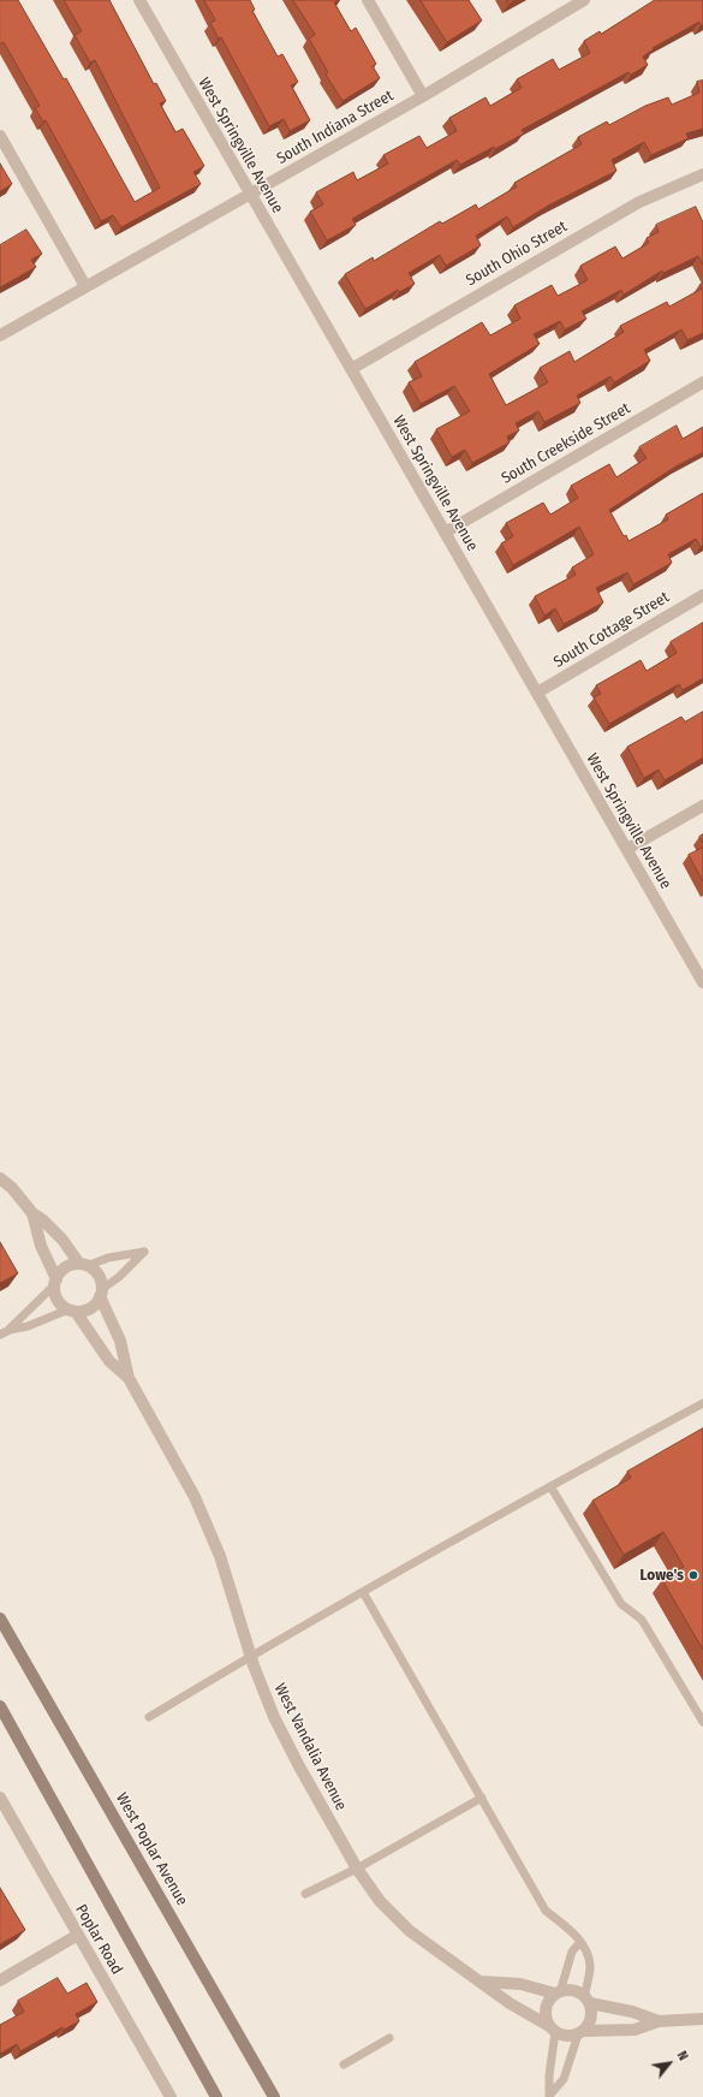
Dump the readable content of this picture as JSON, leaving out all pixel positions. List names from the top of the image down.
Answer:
{
  "streets": {
    "main road": ["West Poplar Avenue"],
    "street": [
      "South Indiana Street",
      "West Springville Avenue",
      "South Ohio Street",
      "South Creekside Street",
      "South Cottage Street",
      "West Vandalia Avenue",
      "Poplar Road"
    ]
  },
  "crossings": [
    ["South Indiana Street", "West Springville Avenue"],
    ["West Springville Avenue", "South Ohio Street"],
    ["West Springville Avenue", "South Creekside Street"],
    ["West Springville Avenue", "South Cottage Street"]
  ],
  "places": ["Lowe's"],
  "north": "top right"
}
